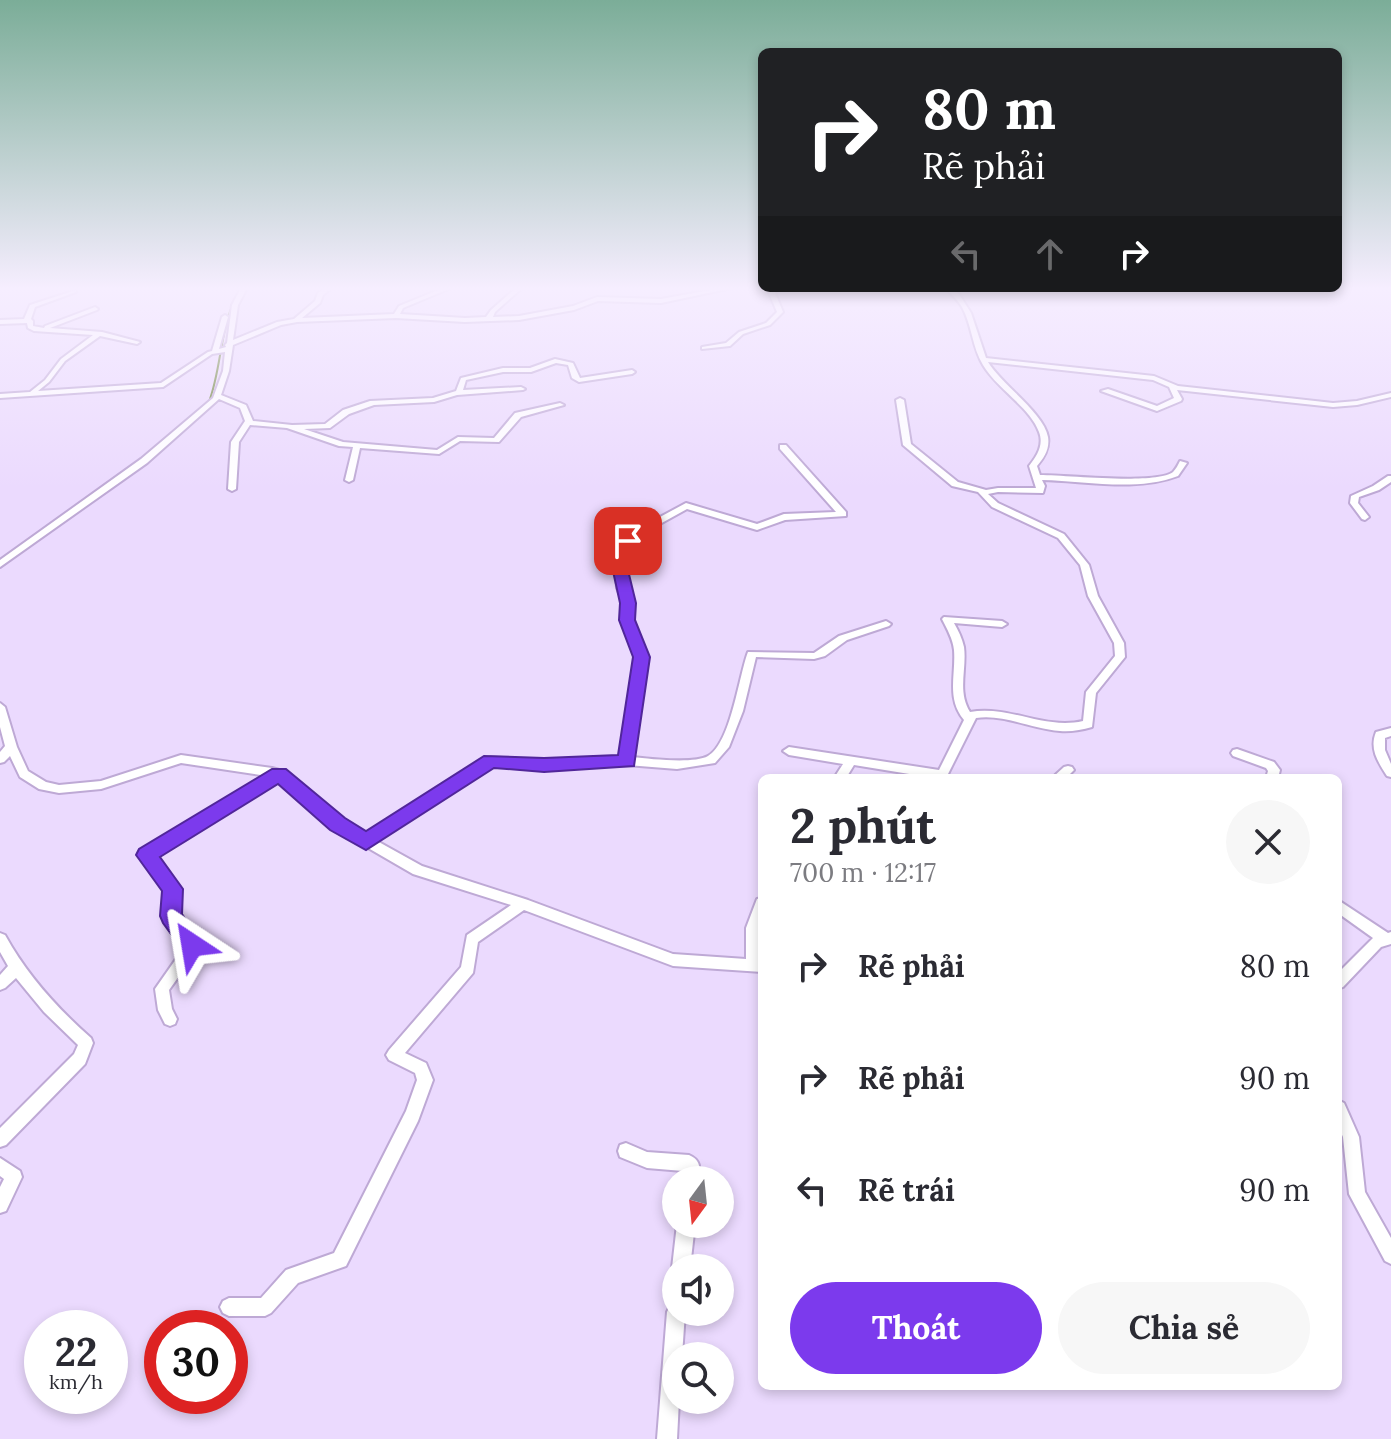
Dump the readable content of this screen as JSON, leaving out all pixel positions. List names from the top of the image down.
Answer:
{
  "north": "bottom",
  "page": {
    "turn": ["80 m", "Rẽ phải"],
    "heading": ["2 phút", "700 m · 12:17"],
    "list": [
      {
        "name": "Rẽ phải",
        "value": "80 m"
      },
      {
        "name": "Rẽ phải",
        "value": "90 m"
      },
      {
        "name": "Rẽ trái",
        "value": "90 m"
      }
    ],
    "buttons": ["Thoát", "Chia sẻ"],
    "speed": "22 km/h",
    "limit": "30"
  }
}
